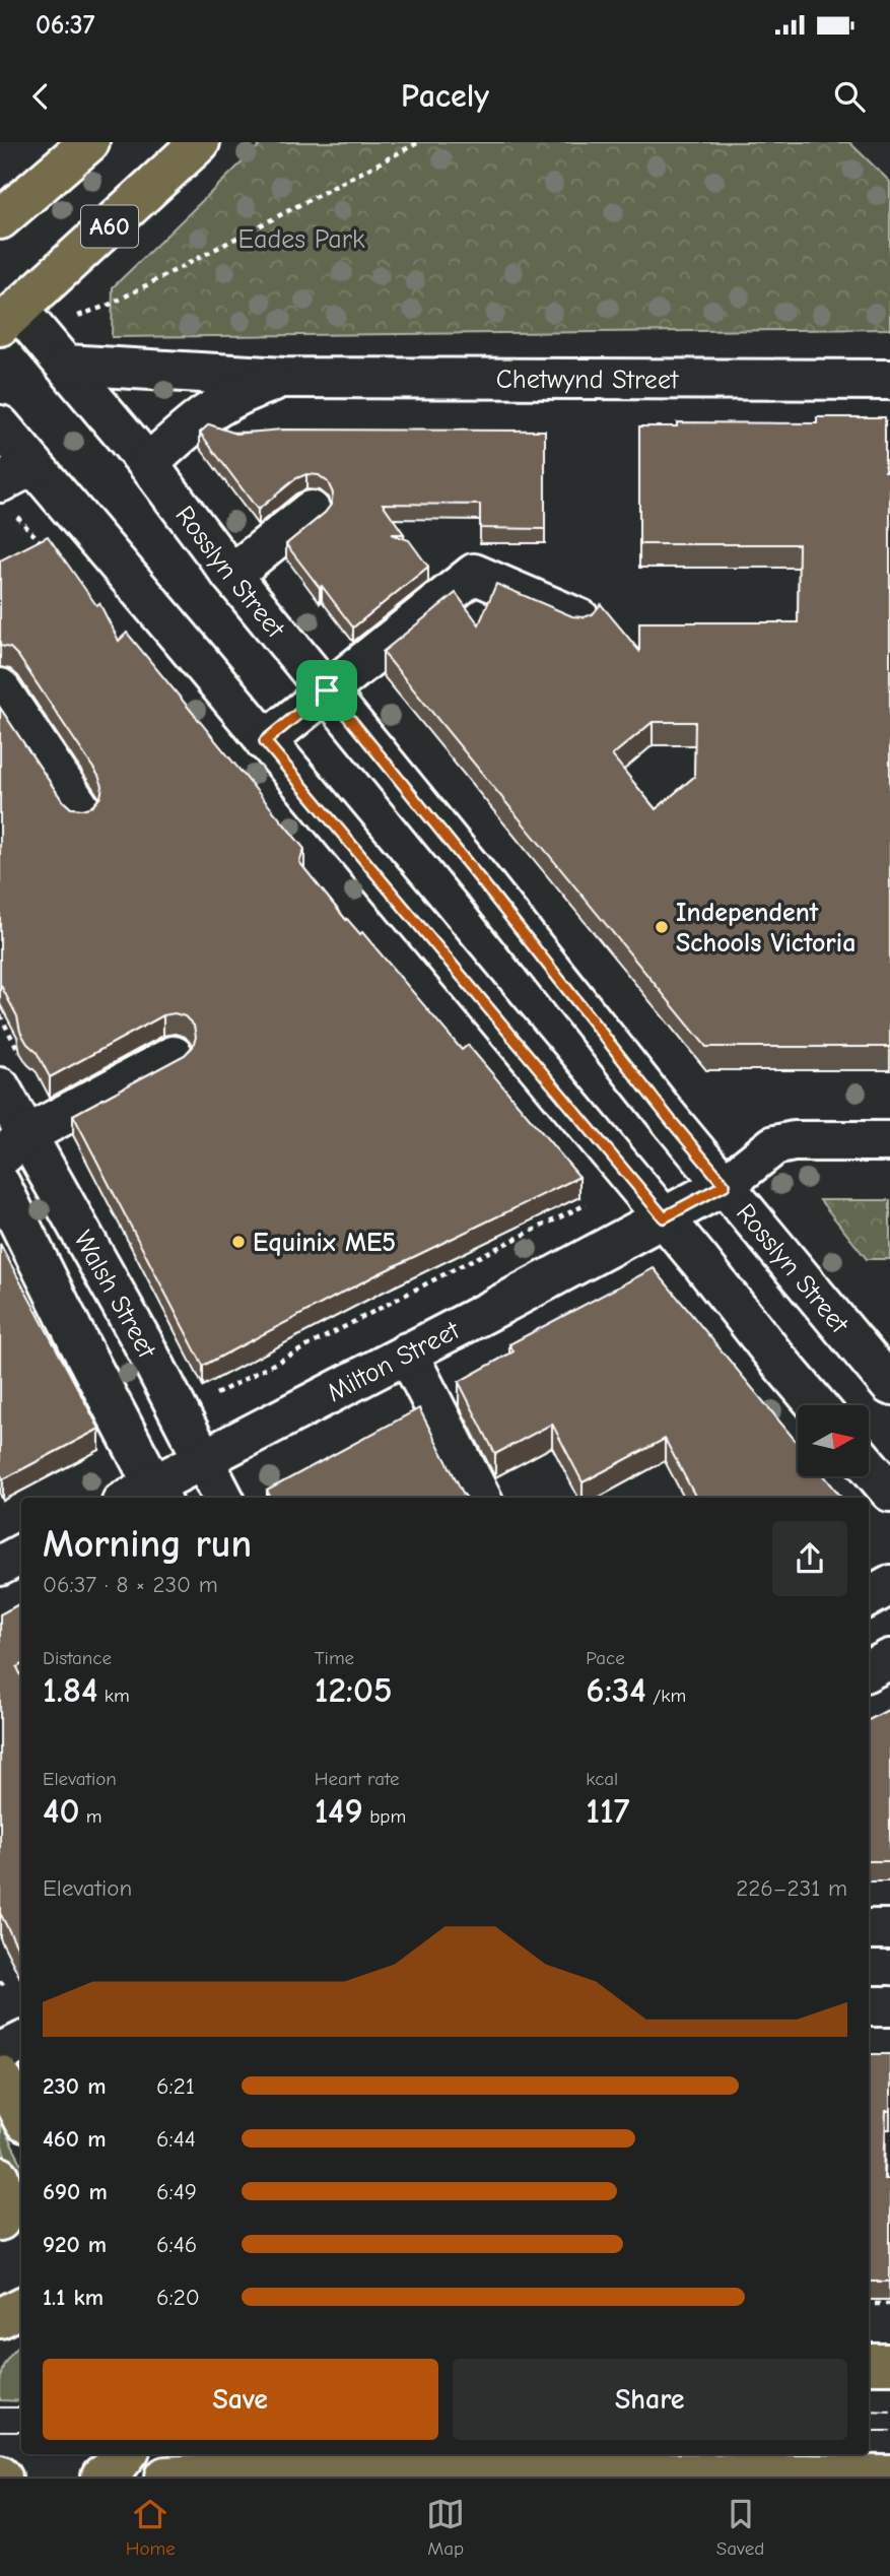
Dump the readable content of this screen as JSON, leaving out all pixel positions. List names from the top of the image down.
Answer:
{
  "streets": {
    "main road": ["A60"],
    "street": [
      "Chetwynd Street",
      "Rosslyn Street",
      "Walsh Street",
      "Milton Street"
    ]
  },
  "crossings": [
    ["A60", "Rosslyn Street"],
    ["Chetwynd Street", "Rosslyn Street"],
    ["Rosslyn Street", "Milton Street"],
    ["Walsh Street", "Milton Street"]
  ],
  "parks": ["Eades Park"],
  "places": ["Independent Schools Victoria", "Equinix ME5"],
  "north": "right",
  "page": {
    "status": "06:37",
    "header": "Pacely",
    "heading": ["Morning run", "06:37 · 8 × 230 m"],
    "stats": [
      ["Distance", "1.84 km"],
      ["Time", "12:05"],
      ["Pace", "6:34 /km"],
      ["Elevation", "40 m"],
      ["Heart rate", "149 bpm"],
      ["kcal", "117"]
    ],
    "chart": ["Elevation", "226–231 m"],
    "list": [
      {
        "name": "230 m",
        "note": "6:21"
      },
      {
        "name": "460 m",
        "note": "6:44"
      },
      {
        "name": "690 m",
        "note": "6:49"
      },
      {
        "name": "920 m",
        "note": "6:46"
      },
      {
        "name": "1.1 km",
        "note": "6:20"
      }
    ],
    "buttons": ["Save", "Share"],
    "tabs": ["Home", "Map", "Saved"]
  }
}
